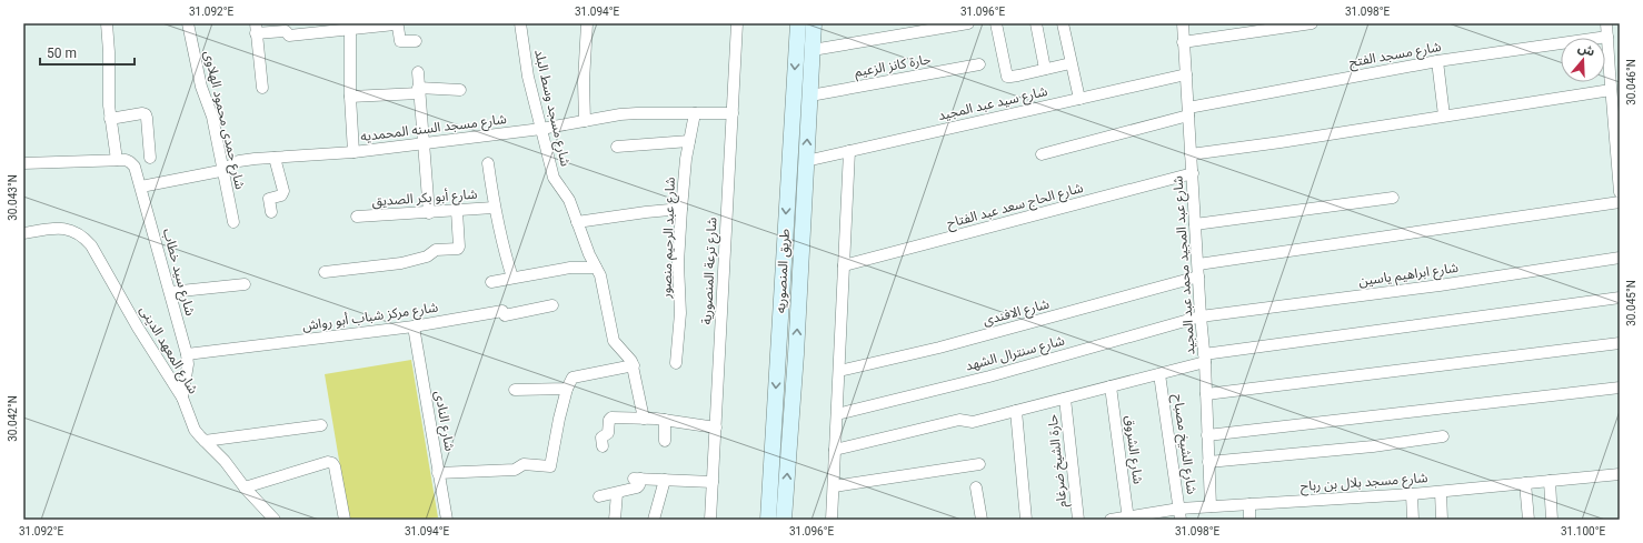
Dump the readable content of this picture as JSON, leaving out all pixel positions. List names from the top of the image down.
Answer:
{
  "streets": {
    "main road": ["طريق المنصوريه"],
    "street": [
      "شارع مسجد الفتح",
      "حارة كانز الزعيم",
      "شارع سيد عبد المجيد",
      "شارع مسجد وسط البلد",
      "شارع حمدى محمود الهلاوى",
      "شارع مسجد السنه المحمديه",
      "شارع أبو بكر الصديق",
      "شارع الحاج سعد عبد الفتاح",
      "شارع عبد الرحيم منصور",
      "شارع عبد المجيد محمد عبد المجيد",
      "شارع ترعة المنصورية",
      "شارع سيد خطاب",
      "شارع ابراهيم ياسين",
      "شارع الافندى",
      "شارع مركز شباب أبو رواش",
      "شارع المعهد الدينى",
      "شارع سنترال الشهد",
      "شارع النادى",
      "شارع الشيخ مصباح",
      "شارع الشروق",
      "حارة الشيخ ضرغام",
      "شارع مسجد بلال بن رباح"
    ]
  },
  "crossings": [
    ["شارع مسجد الفتح", "شارع عبد المجيد محمد عبد المجيد"],
    ["حارة كانز الزعيم", "طريق المنصوريه"],
    ["شارع سيد عبد المجيد", "شارع عبد المجيد محمد عبد المجيد"],
    ["شارع سيد عبد المجيد", "طريق المنصوريه"],
    ["شارع مسجد وسط البلد", "شارع مسجد السنه المحمديه"],
    ["شارع حمدى محمود الهلاوى", "شارع مسجد السنه المحمديه"],
    ["شارع مسجد السنه المحمديه", "شارع عبد الرحيم منصور"],
    ["شارع مسجد السنه المحمديه", "شارع ترعة المنصورية"],
    ["شارع مسجد السنه المحمديه", "شارع سيد خطاب"],
    ["شارع الحاج سعد عبد الفتاح", "شارع عبد المجيد محمد عبد المجيد"],
    ["شارع عبد المجيد محمد عبد المجيد", "شارع ابراهيم ياسين"],
    ["شارع عبد المجيد محمد عبد المجيد", "شارع الافندى"],
    ["شارع عبد المجيد محمد عبد المجيد", "شارع سنترال الشهد"],
    ["شارع عبد المجيد محمد عبد المجيد", "شارع مسجد بلال بن رباح"],
    ["شارع سيد خطاب", "شارع مركز شباب أبو رواش"],
    ["شارع سيد خطاب", "شارع المعهد الدينى"],
    ["شارع ابراهيم ياسين", "شارع سنترال الشهد"],
    ["شارع مركز شباب أبو رواش", "شارع النادى"],
    ["شارع الشيخ مصباح", "شارع مسجد بلال بن رباح"],
    ["شارع الشروق", "شارع مسجد بلال بن رباح"]
  ],
  "scale_bar": "50 m",
  "north": "top",
  "coordinates": [
    "31.092°E",
    "31.094°E",
    "31.096°E",
    "31.098°E",
    "30.046°N",
    "30.043°N",
    "30.045°N",
    "30.042°N",
    "31.100°E"
  ]
}
